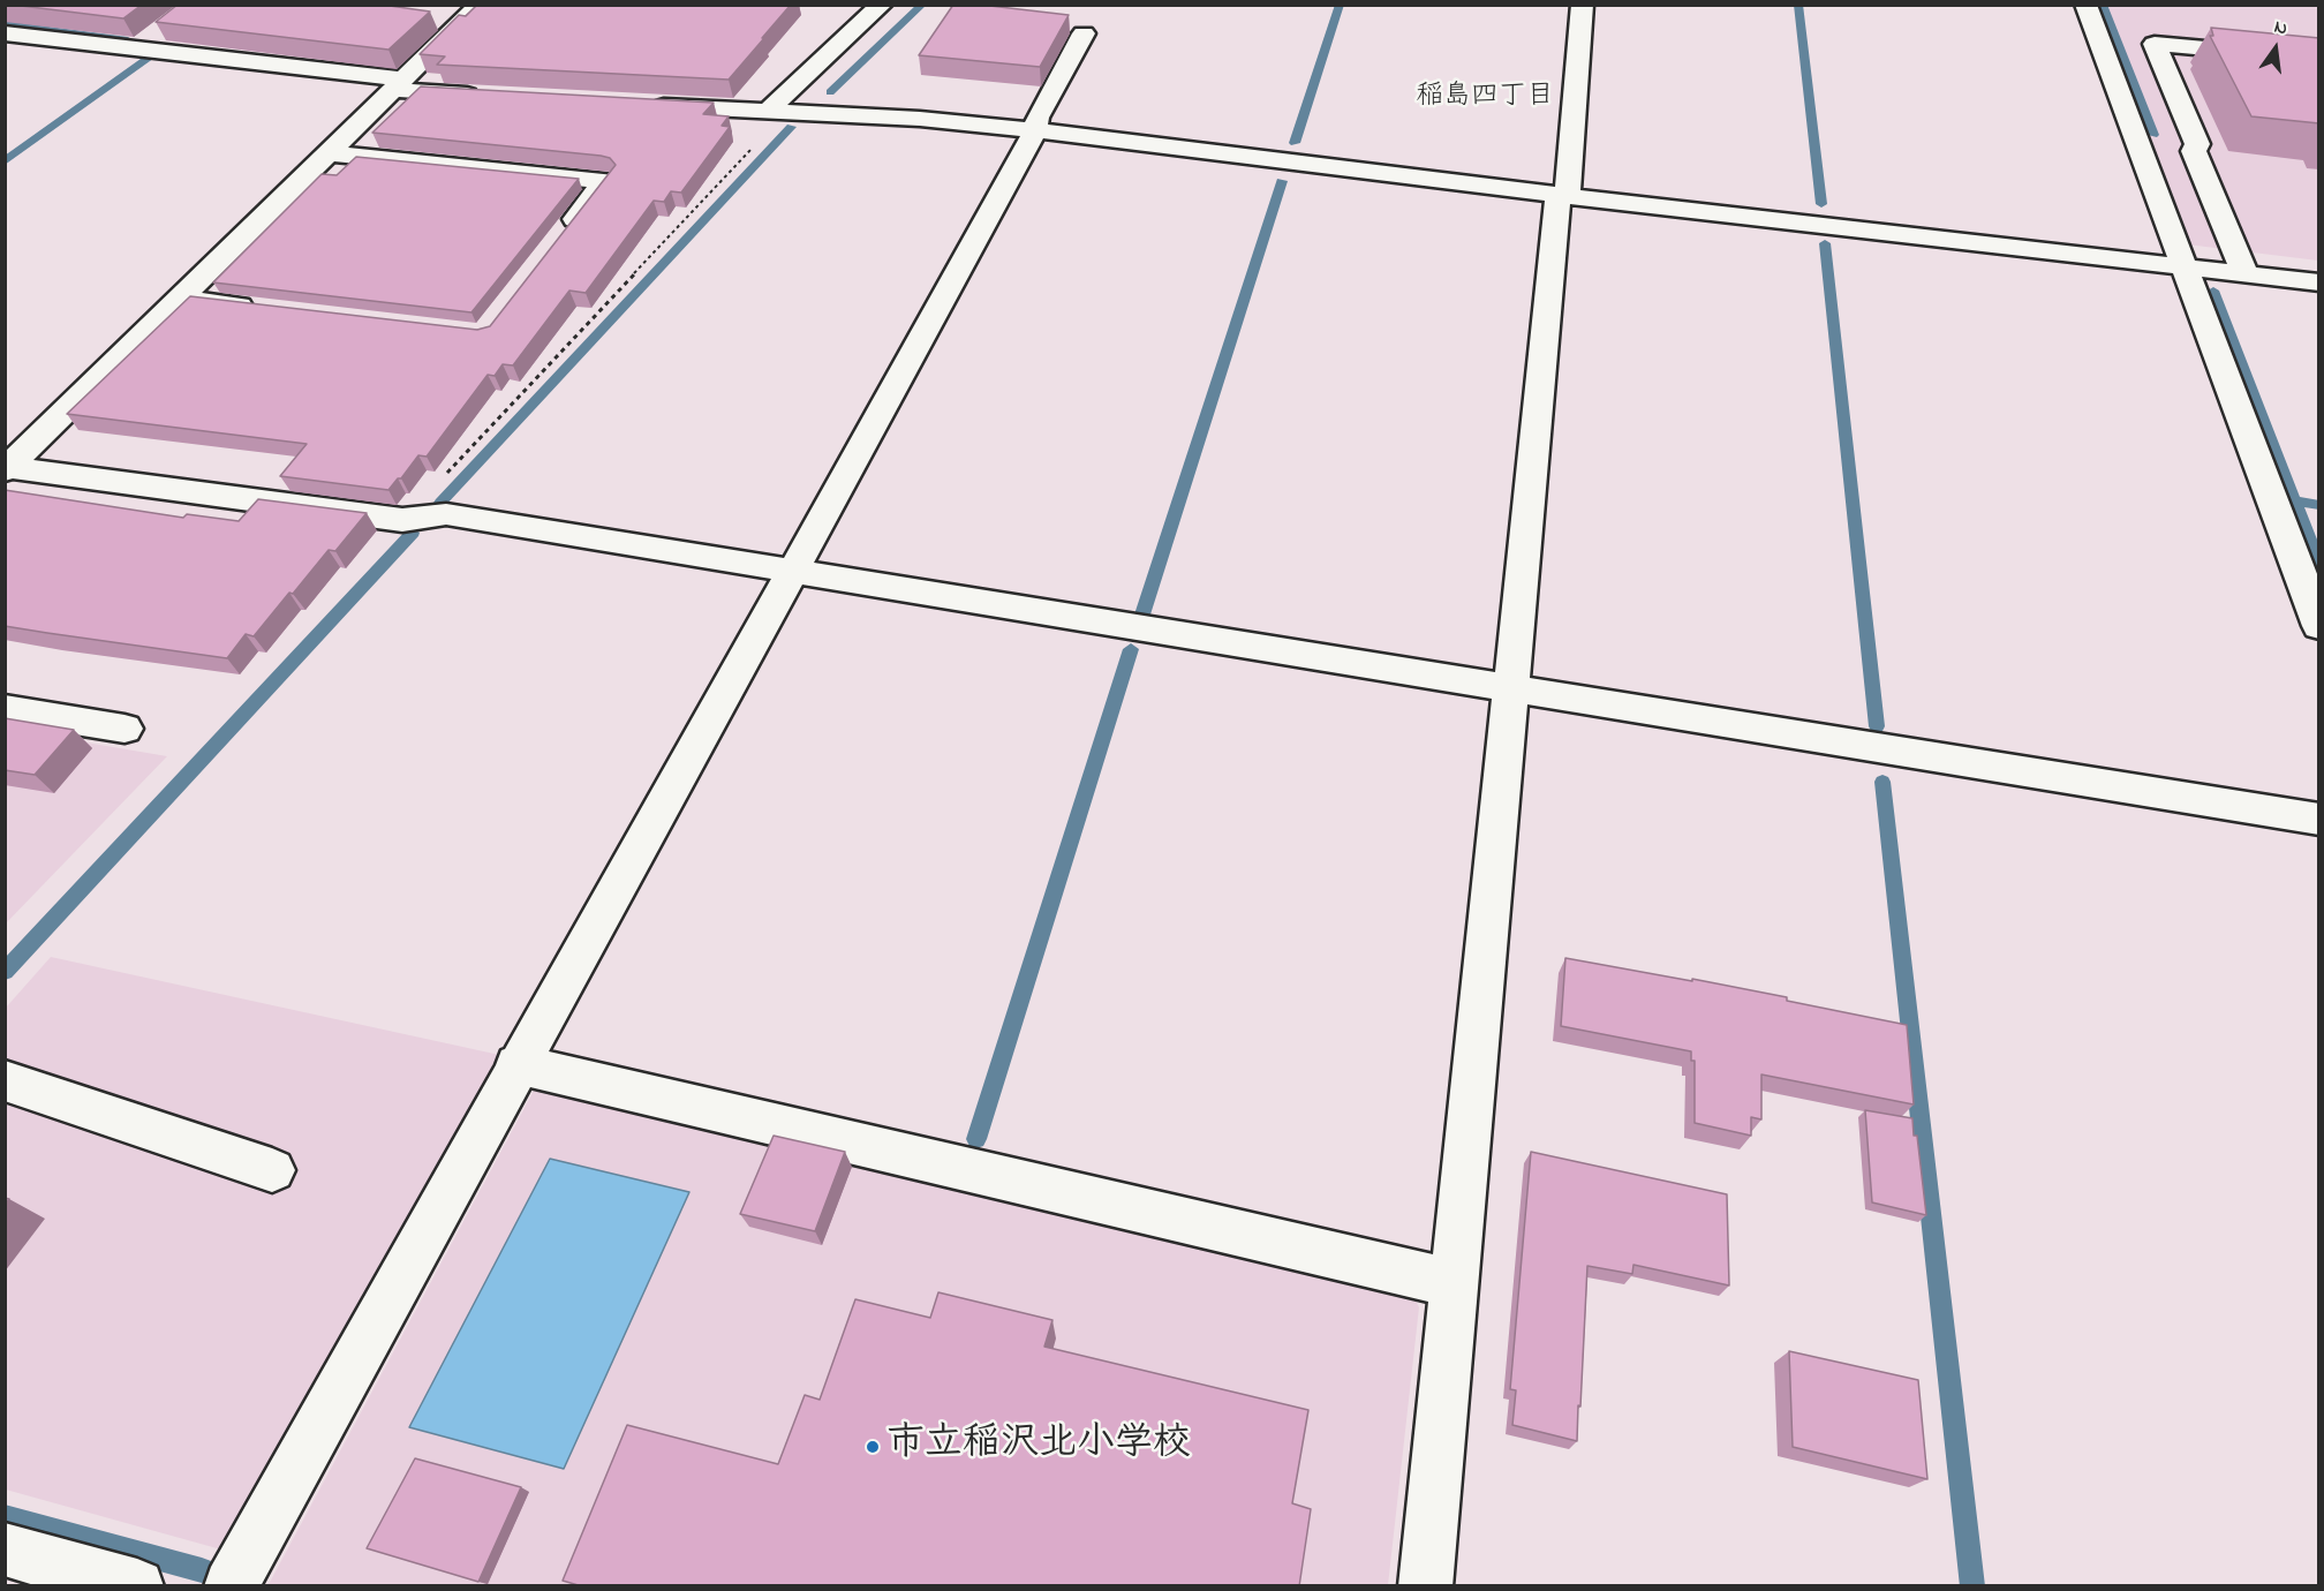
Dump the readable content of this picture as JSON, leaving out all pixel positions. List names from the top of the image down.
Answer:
{
  "districts": ["稲島四丁目"],
  "places": ["市立稲沢北小学校"],
  "north": "top"
}
